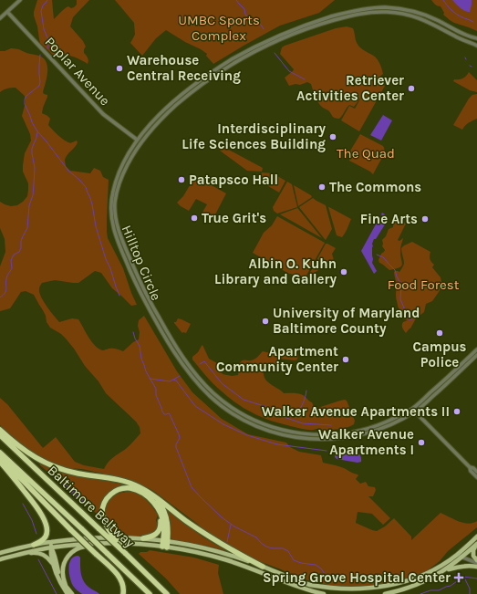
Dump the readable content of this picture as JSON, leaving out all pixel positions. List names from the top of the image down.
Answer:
{
  "streets": {
    "highway": ["Baltimore Beltway"],
    "street": ["Poplar Avenue", "Hilltop Circle"]
  },
  "crossings": [
    ["Poplar Avenue", "Hilltop Circle"]
  ],
  "parks": ["UMBC Sports Complex", "The Quad", "Food Forest"],
  "places": {
    "other": [
      "Warehouse Central Receiving",
      "Retriever Activities Center",
      "Interdisciplinary Life Sciences Building",
      "Patapsco Hall",
      "The Commons",
      "True Grit's",
      "Fine Arts",
      "Albin O. Kuhn Library and Gallery",
      "University of Maryland Baltimore County",
      "Campus Police",
      "Apartment Community Center",
      "Walker Avenue Apartments II",
      "Walker Avenue Apartments I"
    ],
    "health": ["Spring Grove Hospital Center"]
  }
}
